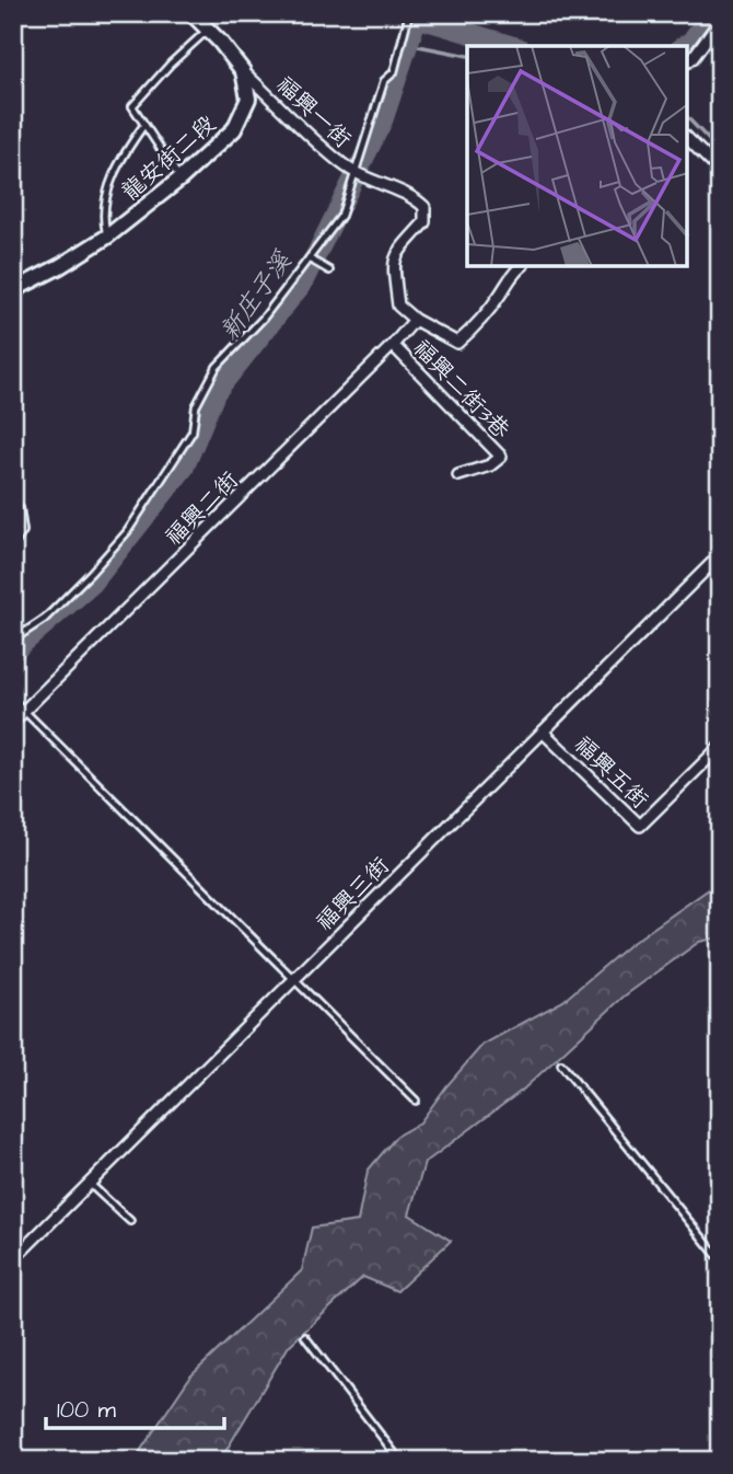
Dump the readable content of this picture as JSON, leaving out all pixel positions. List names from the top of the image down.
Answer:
{
  "streets": {
    "street": [
      "福興一街",
      "龍安街二段",
      "福興二街3巷",
      "福興二街",
      "福興五街",
      "福興三街"
    ]
  },
  "crossings": [
    ["福興一街", "龍安街二段"],
    ["福興一街", "福興二街"],
    ["福興二街3巷", "福興二街"],
    ["福興五街", "福興三街"]
  ],
  "water": ["新庄子溪"],
  "scale_bar": "100 m"
}
